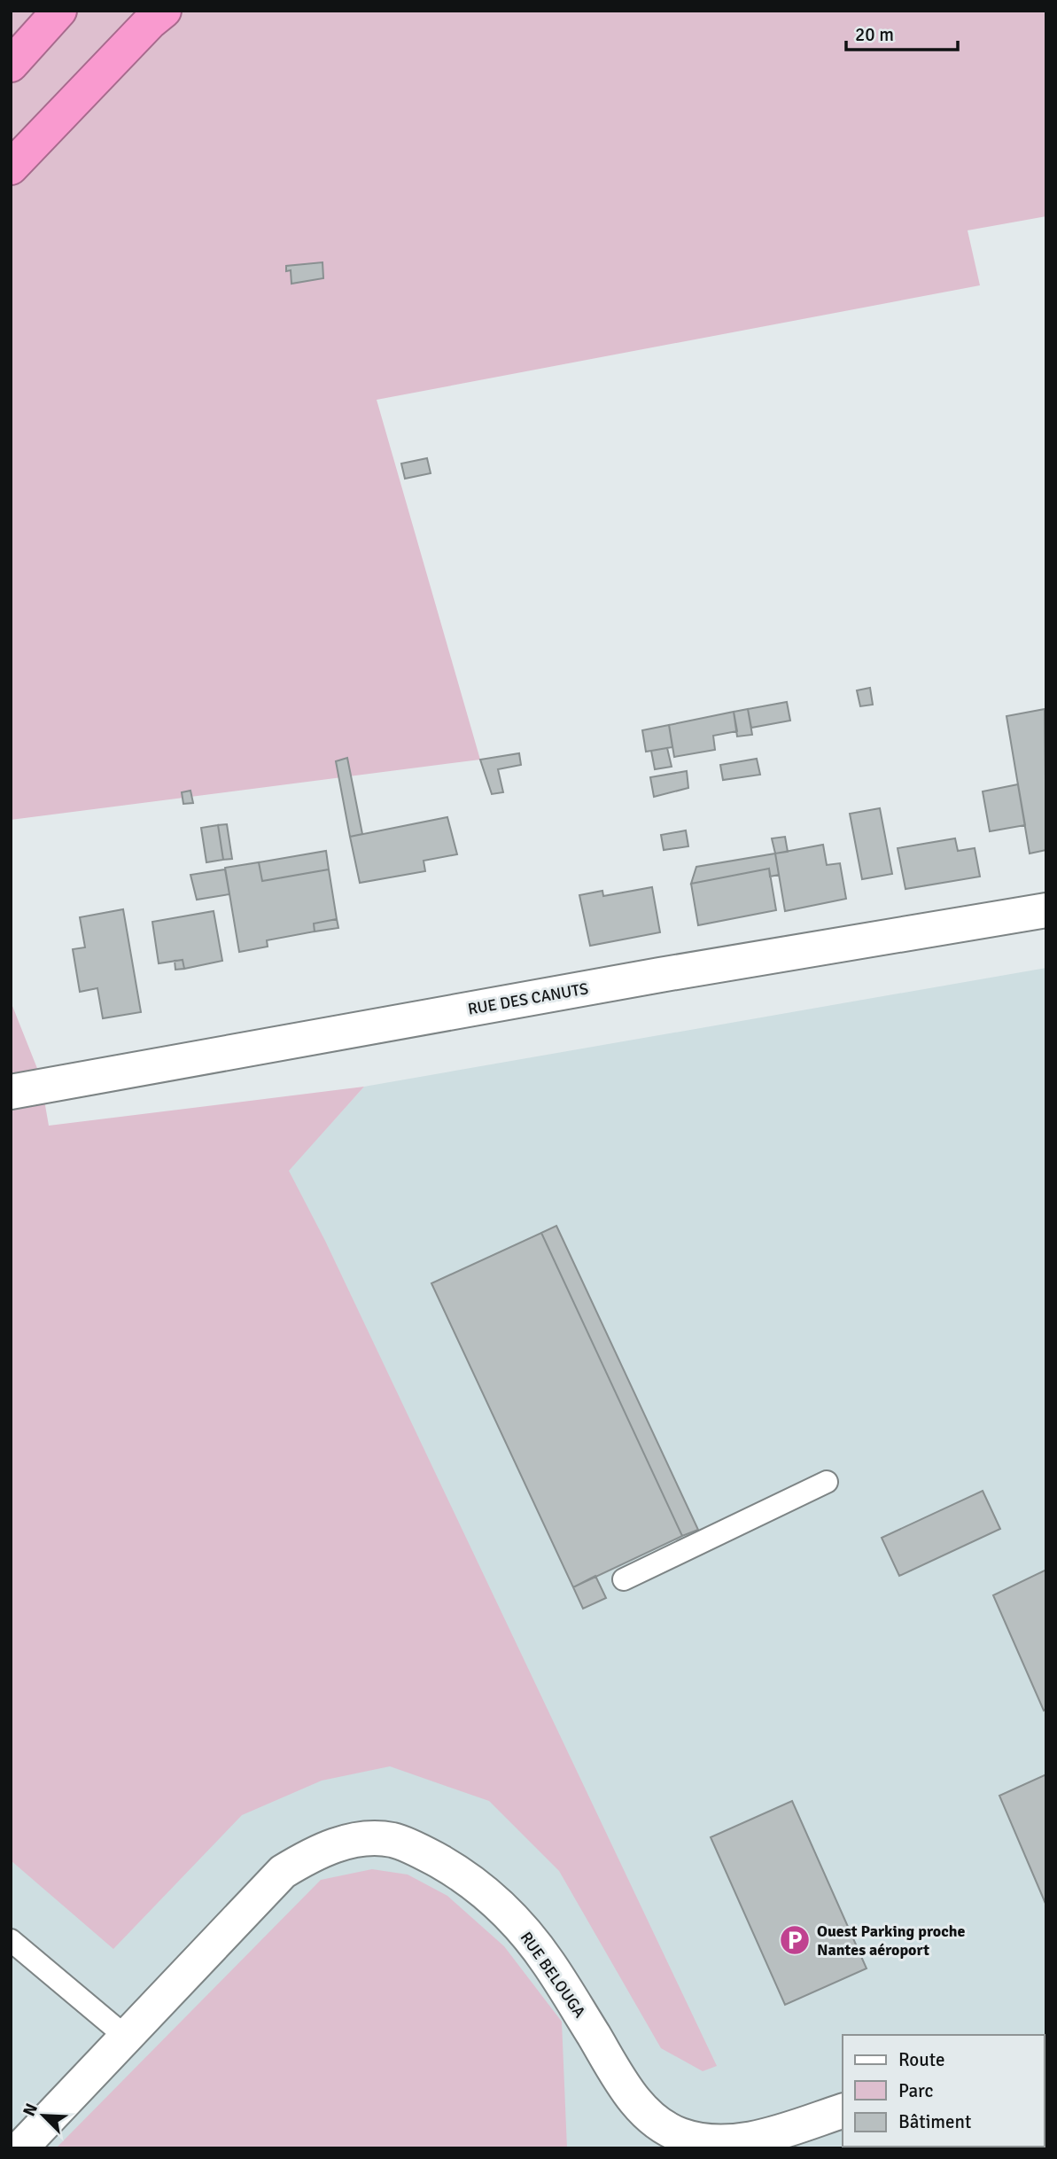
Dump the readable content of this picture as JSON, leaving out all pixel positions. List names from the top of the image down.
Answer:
{
  "streets": {
    "street": ["RUE DES CANUTS", "RUE BELOUGA"]
  },
  "places": {
    "parking": ["Ouest Parking proche Nantes aéroport"]
  },
  "legend": ["Route", "Parc", "Bâtiment"],
  "scale_bar": "20 m",
  "north": "top left"
}
